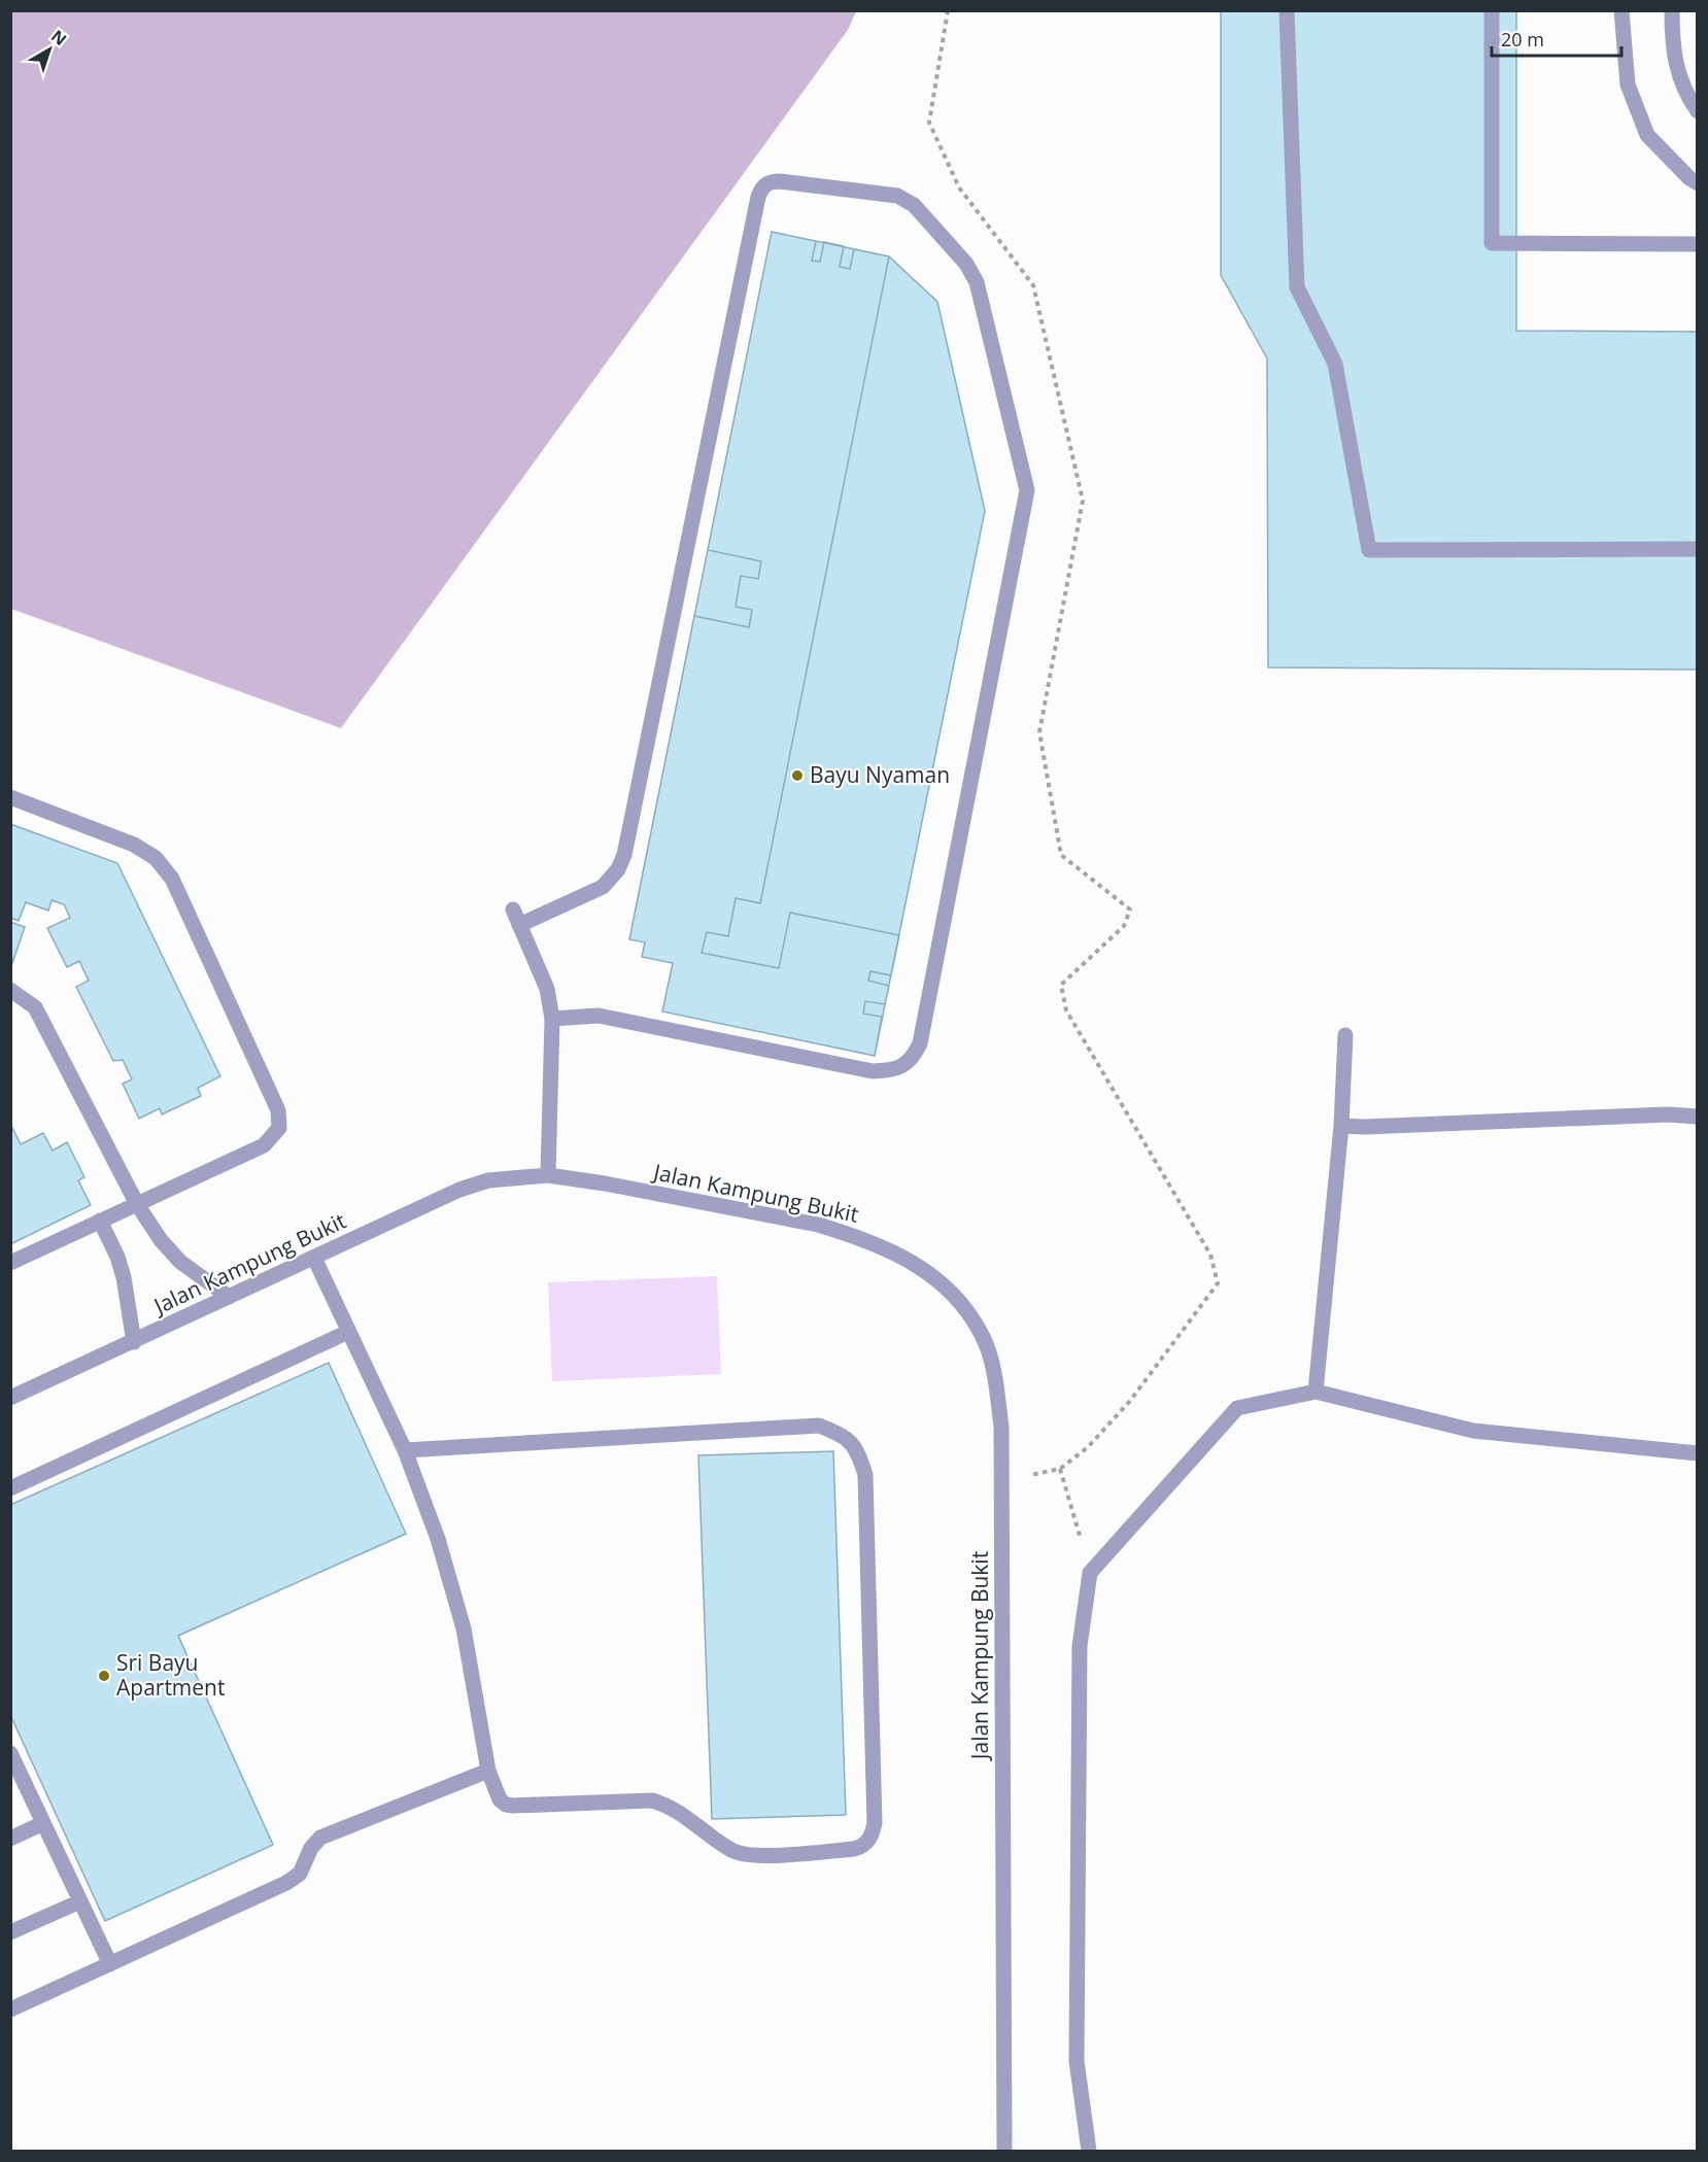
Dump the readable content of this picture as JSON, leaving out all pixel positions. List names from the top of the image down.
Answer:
{
  "streets": {
    "street": ["Jalan Kampung Bukit"]
  },
  "places": ["Bayu Nyaman", "Sri Bayu Apartment"],
  "scale_bar": "20 m",
  "north": "top right"
}
